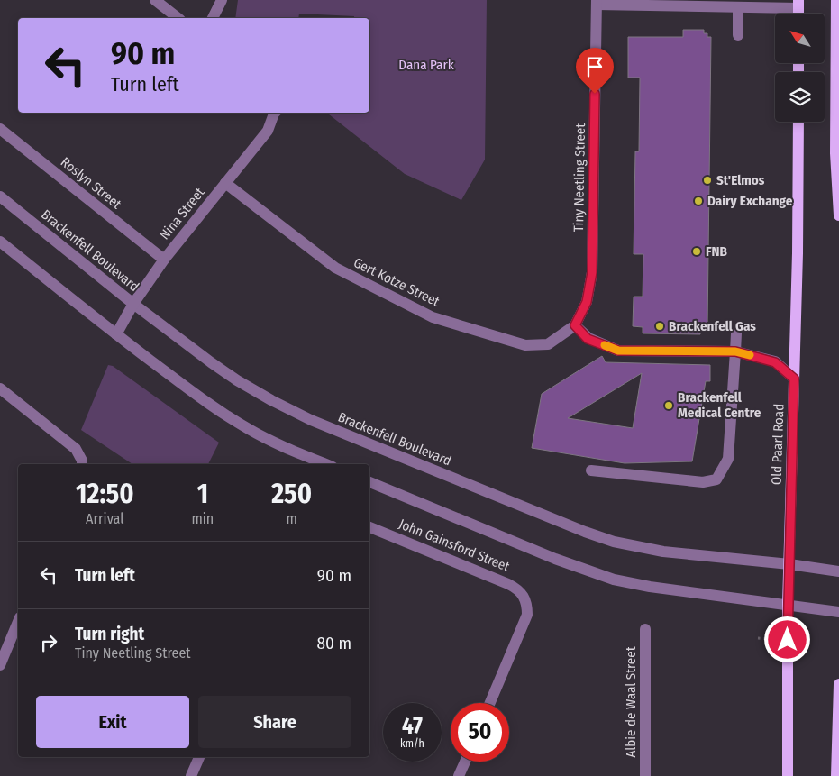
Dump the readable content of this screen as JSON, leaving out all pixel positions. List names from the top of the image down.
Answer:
{
  "streets": {
    "main road": ["Old Paarl Road"],
    "street": [
      "Tiny Neetling Street",
      "Roslyn Street",
      "Nina Street",
      "Brackenfell Boulevard",
      "Gert Kotze Street",
      "John Gainsford Street",
      "Albie de Waal Street"
    ]
  },
  "crossings": [
    ["Tiny Neetling Street", "Gert Kotze Street"],
    ["Roslyn Street", "Nina Street"],
    ["Nina Street", "Brackenfell Boulevard"],
    ["Nina Street", "Gert Kotze Street"],
    ["Brackenfell Boulevard", "Old Paarl Road"]
  ],
  "parks": ["Dana Park"],
  "places": [
    "St'Elmos",
    "Dairy Exchange",
    "FNB",
    "Brackenfell Gas",
    "Brackenfell Medical Centre"
  ],
  "north": "top left",
  "page": {
    "turn": ["90 m", "Turn left"],
    "eta": [
      "12:50",
      "Arrival",
      "1",
      "min",
      "250",
      "m"
    ],
    "list": [
      {
        "name": "Turn left",
        "value": "90 m"
      },
      {
        "name": "Turn right",
        "note": "Tiny Neetling Street",
        "value": "80 m"
      }
    ],
    "buttons": ["Exit", "Share"],
    "speed": "47 km/h",
    "limit": "50"
  }
}
